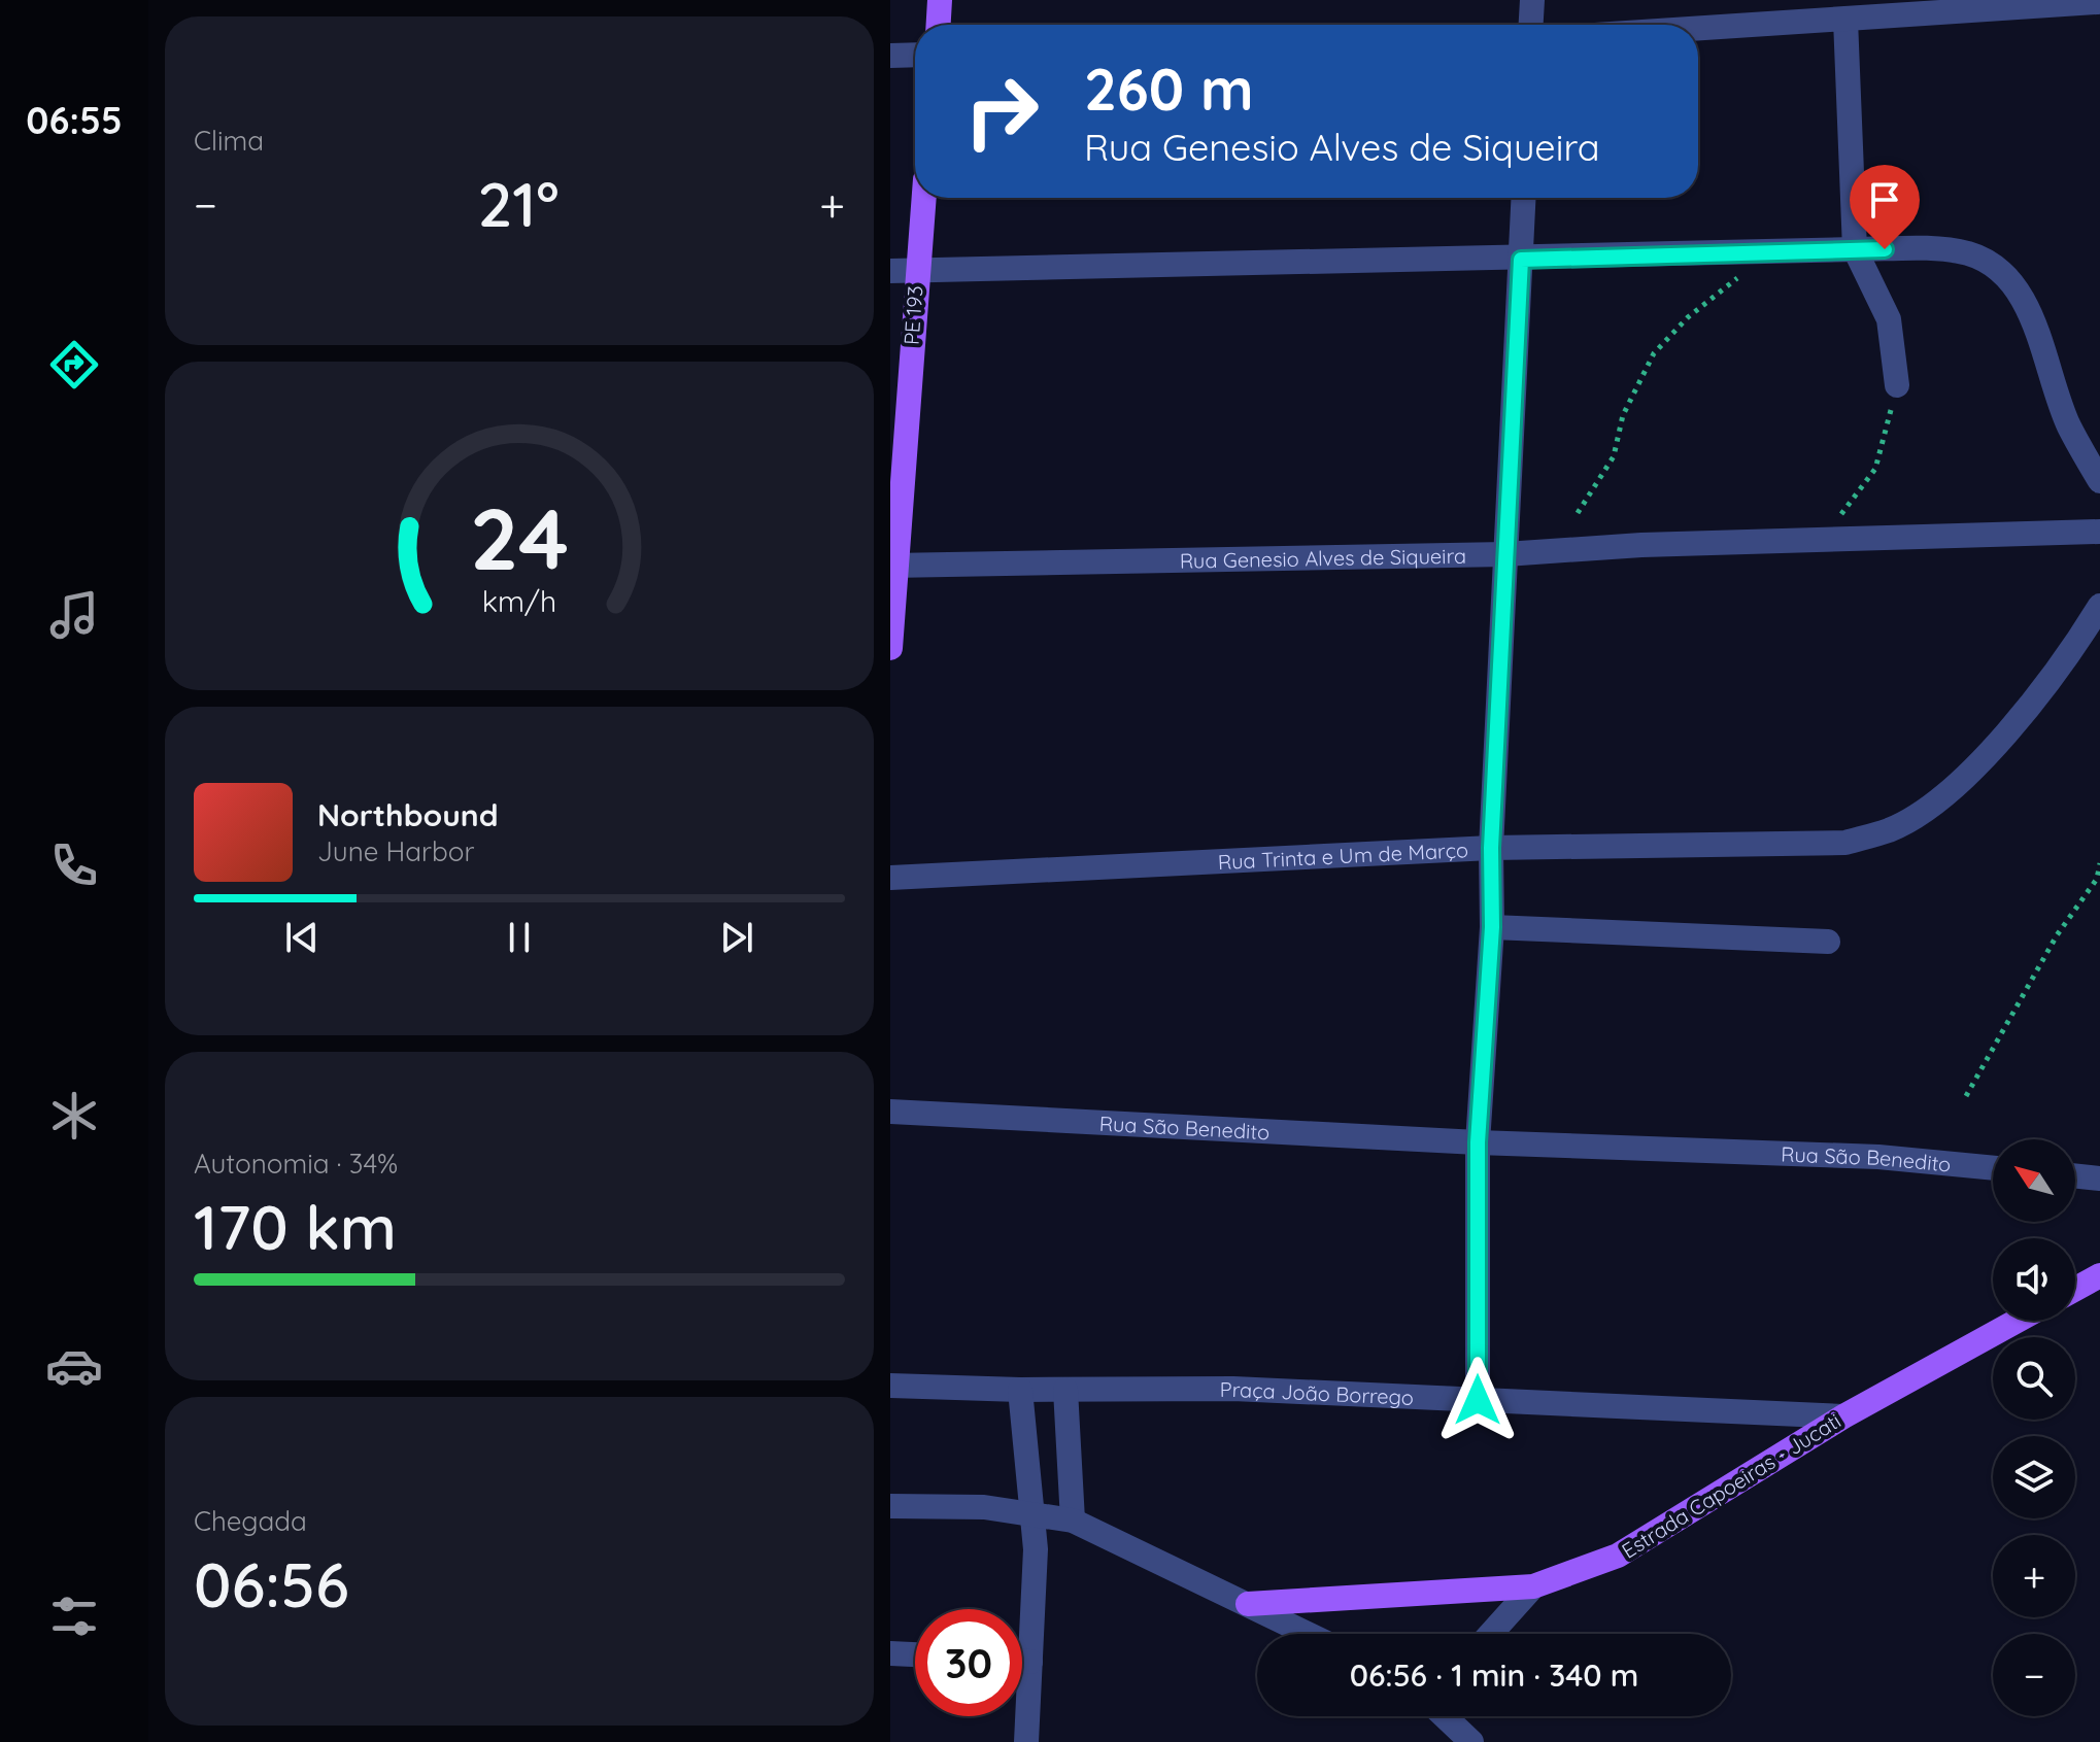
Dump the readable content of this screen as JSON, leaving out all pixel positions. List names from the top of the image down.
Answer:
{
  "streets": {
    "main road": ["PE 193", "Estrada Capoeiras - Jucati"],
    "street": [
      "Rua Genesio Alves de Siqueira",
      "Rua Trinta e Um de Março",
      "Rua São Benedito",
      "Praça João Borrego"
    ]
  },
  "crossings": [
    ["PE 193", "Rua Genesio Alves de Siqueira"],
    ["Praça João Borrego", "Estrada Capoeiras - Jucati"]
  ],
  "north": "top left",
  "page": {
    "tabs": "06:55",
    "tile": [
      "Clima",
      ["Autonomia · 34%", "170 km"],
      ["Chegada", "06:56"]
    ],
    "turn": ["260 m", "Rua Genesio Alves de Siqueira"],
    "heat": ["−", "21°", "+"],
    "song": ["Northbound", "June Harbor"],
    "map_buttons": ["+", "−"],
    "limit": "30",
    "trip": "06:56 · 1 min · 340 m",
    "gauge": ["24", "km/h"]
  }
}
